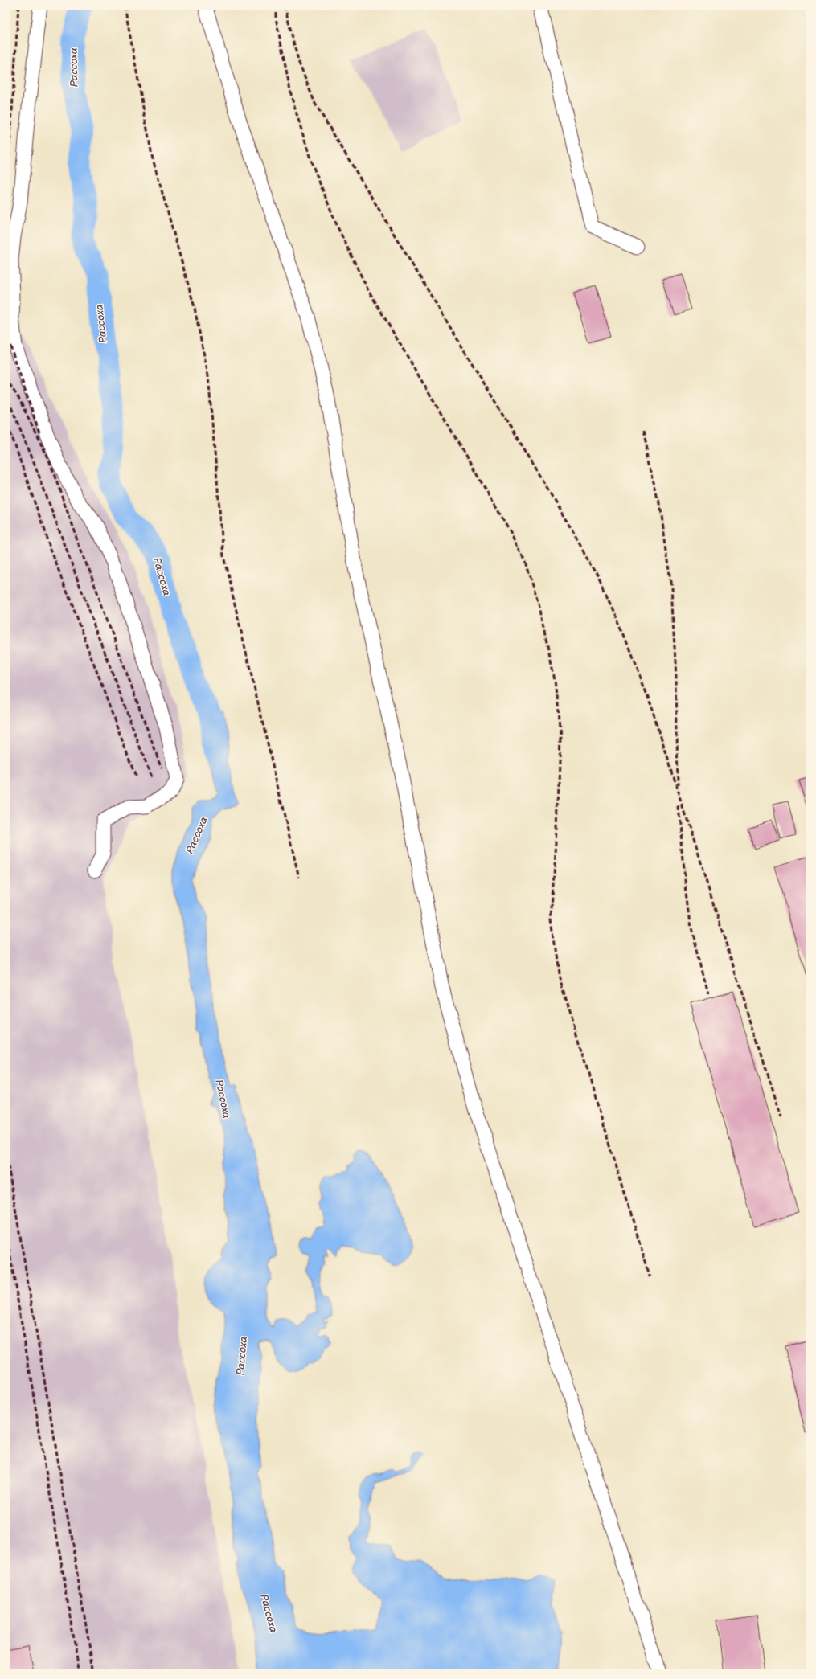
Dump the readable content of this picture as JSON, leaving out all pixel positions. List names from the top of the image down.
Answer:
{
  "water": ["Рассоха"]
}
